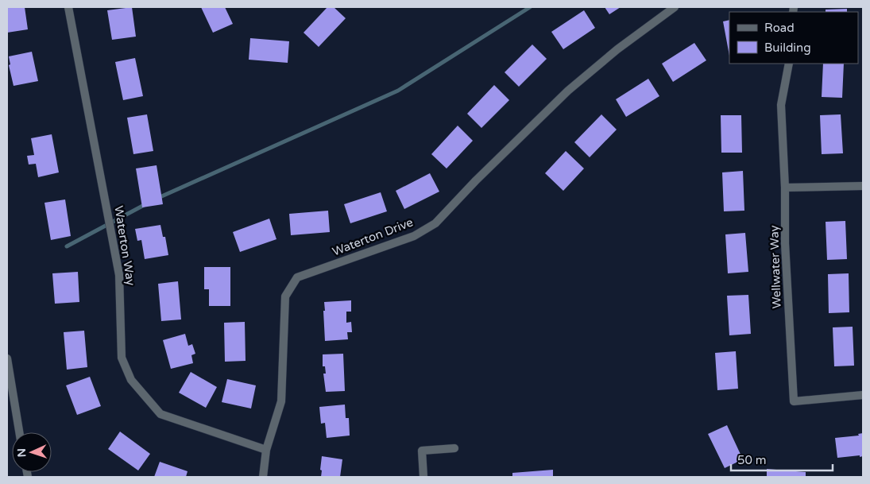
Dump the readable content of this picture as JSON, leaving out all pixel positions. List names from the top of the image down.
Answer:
{
  "streets": {
    "street": ["Waterton Drive", "Waterton Way", "Wellwater Way"]
  },
  "crossings": [
    ["Waterton Drive", "Waterton Way"]
  ],
  "legend": ["Road", "Building"],
  "scale_bar": "50 m",
  "north": "left"
}
